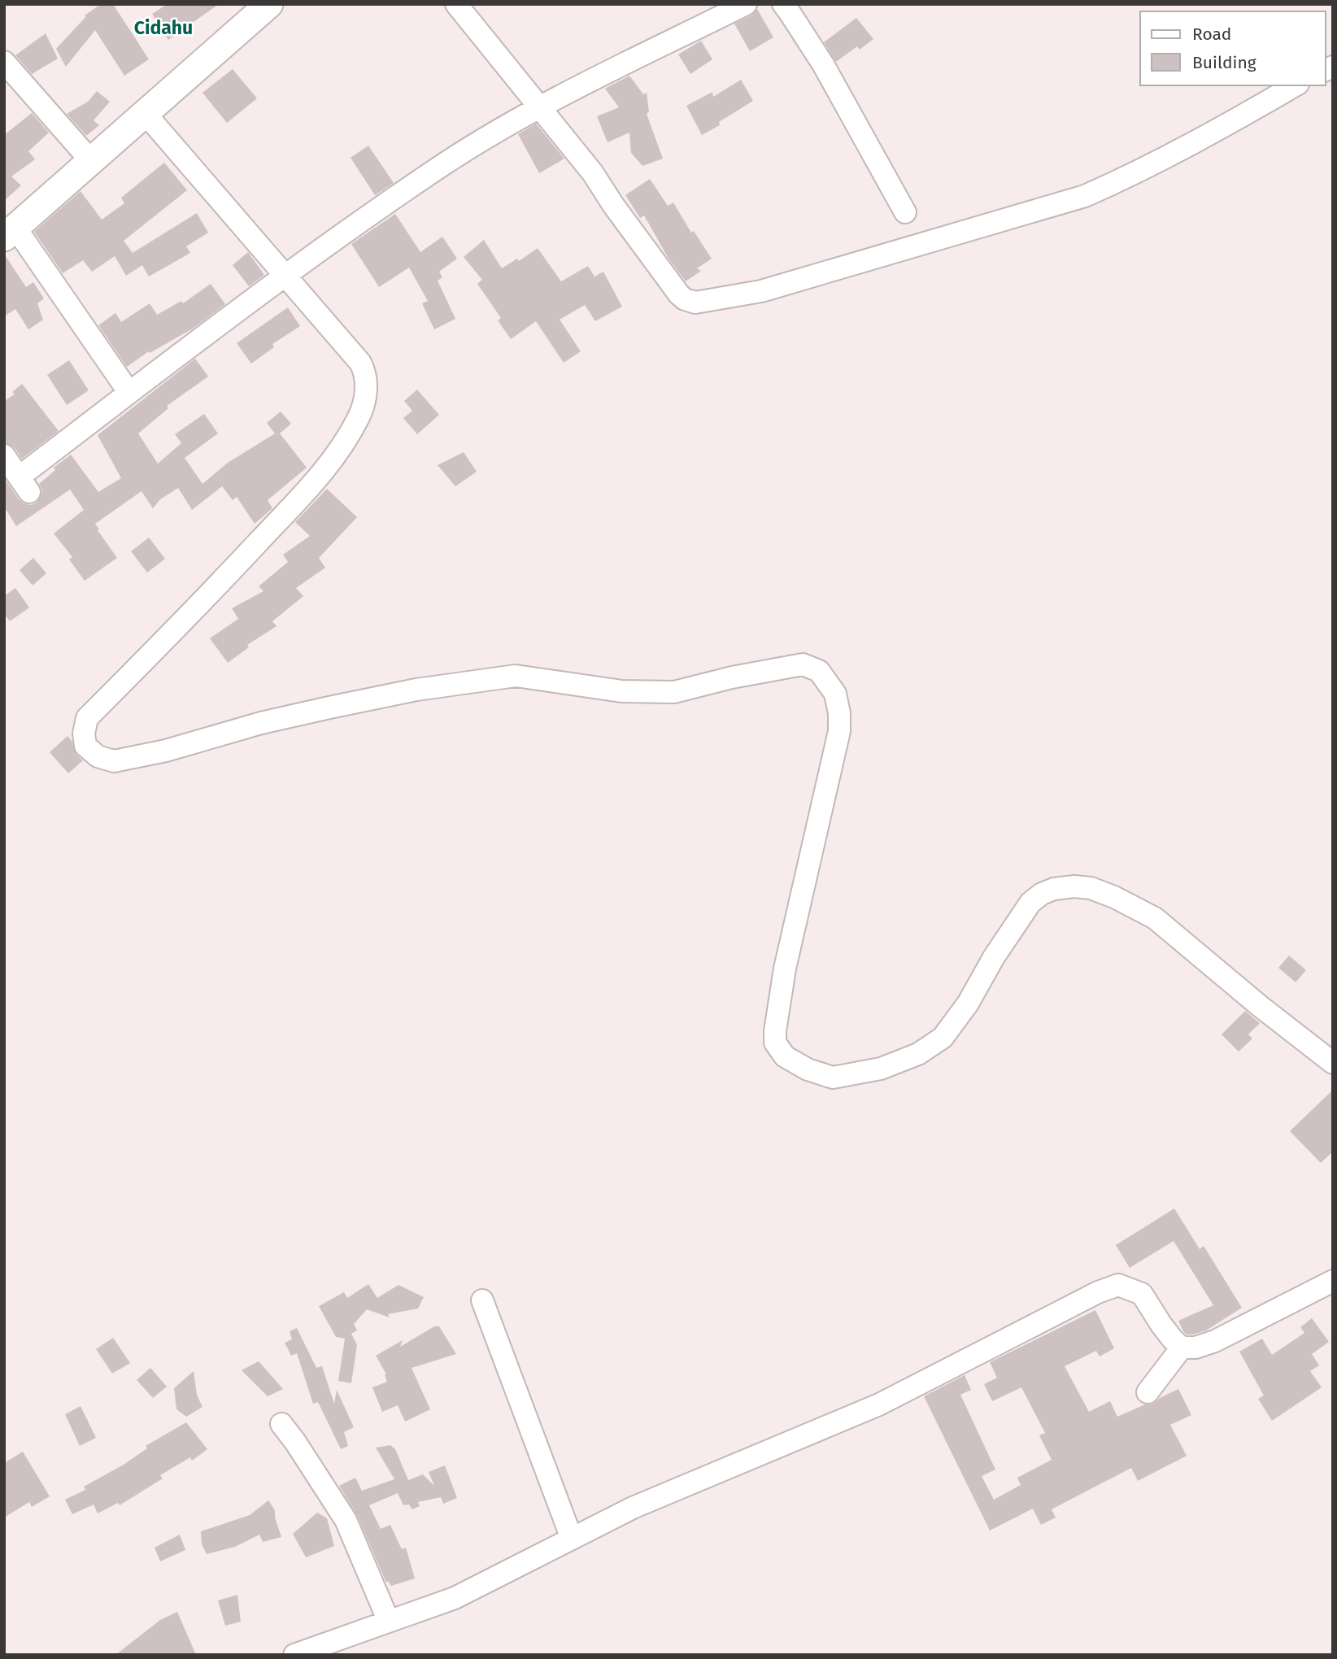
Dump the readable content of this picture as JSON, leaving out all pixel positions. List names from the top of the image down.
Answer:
{
  "districts": ["Cidahu"],
  "legend": ["Road", "Building"]
}
